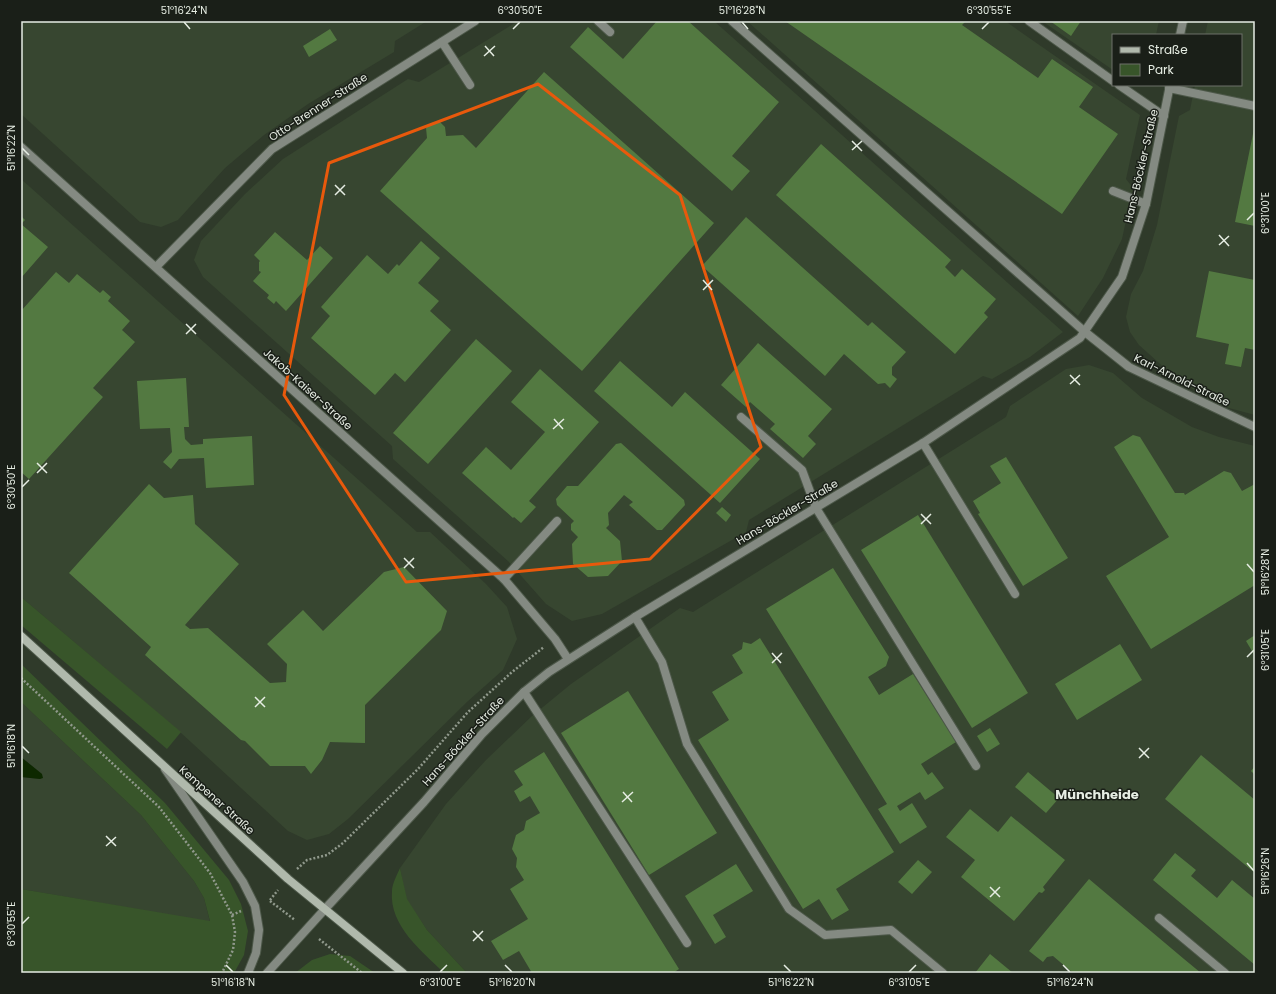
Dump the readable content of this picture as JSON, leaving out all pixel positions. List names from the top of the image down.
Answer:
{
  "streets": {
    "main road": ["Kempener Straße"],
    "street": [
      "Otto-Brenner-Straße",
      "Hans-Böckler-Straße",
      "Karl-Arnold-Straße",
      "Jakob-Kaiser-Straße"
    ]
  },
  "crossings": [
    ["Otto-Brenner-Straße", "Jakob-Kaiser-Straße"],
    ["Hans-Böckler-Straße", "Karl-Arnold-Straße"],
    ["Hans-Böckler-Straße", "Jakob-Kaiser-Straße"],
    ["Hans-Böckler-Straße", "Kempener Straße"]
  ],
  "districts": ["Münchheide"],
  "legend": ["Straße", "Park"],
  "coordinates": [
    "51°16'24\"N",
    "6°30'50\"E",
    "51°16'28\"N",
    "6°30'55\"E",
    "51°16'22\"N",
    "6°31'00\"E",
    "6°31'05\"E",
    "51°16'18\"N",
    "51°16'26\"N",
    "51°16'20\"N"
  ]
}
